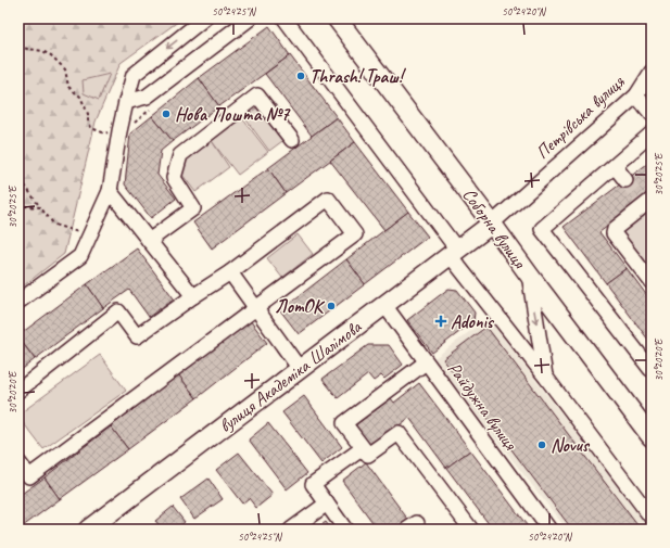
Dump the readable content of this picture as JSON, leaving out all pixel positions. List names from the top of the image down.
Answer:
{
  "streets": {
    "main road": ["Соборна вулиця", "вулиця Академіка Шалімова"],
    "street": ["Петрівська вулиця", "Райдужна вулиця"]
  },
  "crossings": [
    ["Петрівська вулиця", "Соборна вулиця"],
    ["Петрівська вулиця", "вулиця Академіка Шалімова"],
    ["Соборна вулиця", "вулиця Академіка Шалімова"],
    ["вулиця Академіка Шалімова", "Райдужна вулиця"]
  ],
  "places": {
    "other": [
      "Thrash! Траш!",
      "Нова Пошта №7",
      "ЛотОК",
      "Novus"
    ],
    "health": ["Adonis"]
  },
  "coordinates": [
    "50°24'25\"N",
    "50°24'20\"N",
    "30°20'25\"E",
    "30°20'20\"E"
  ]
}
